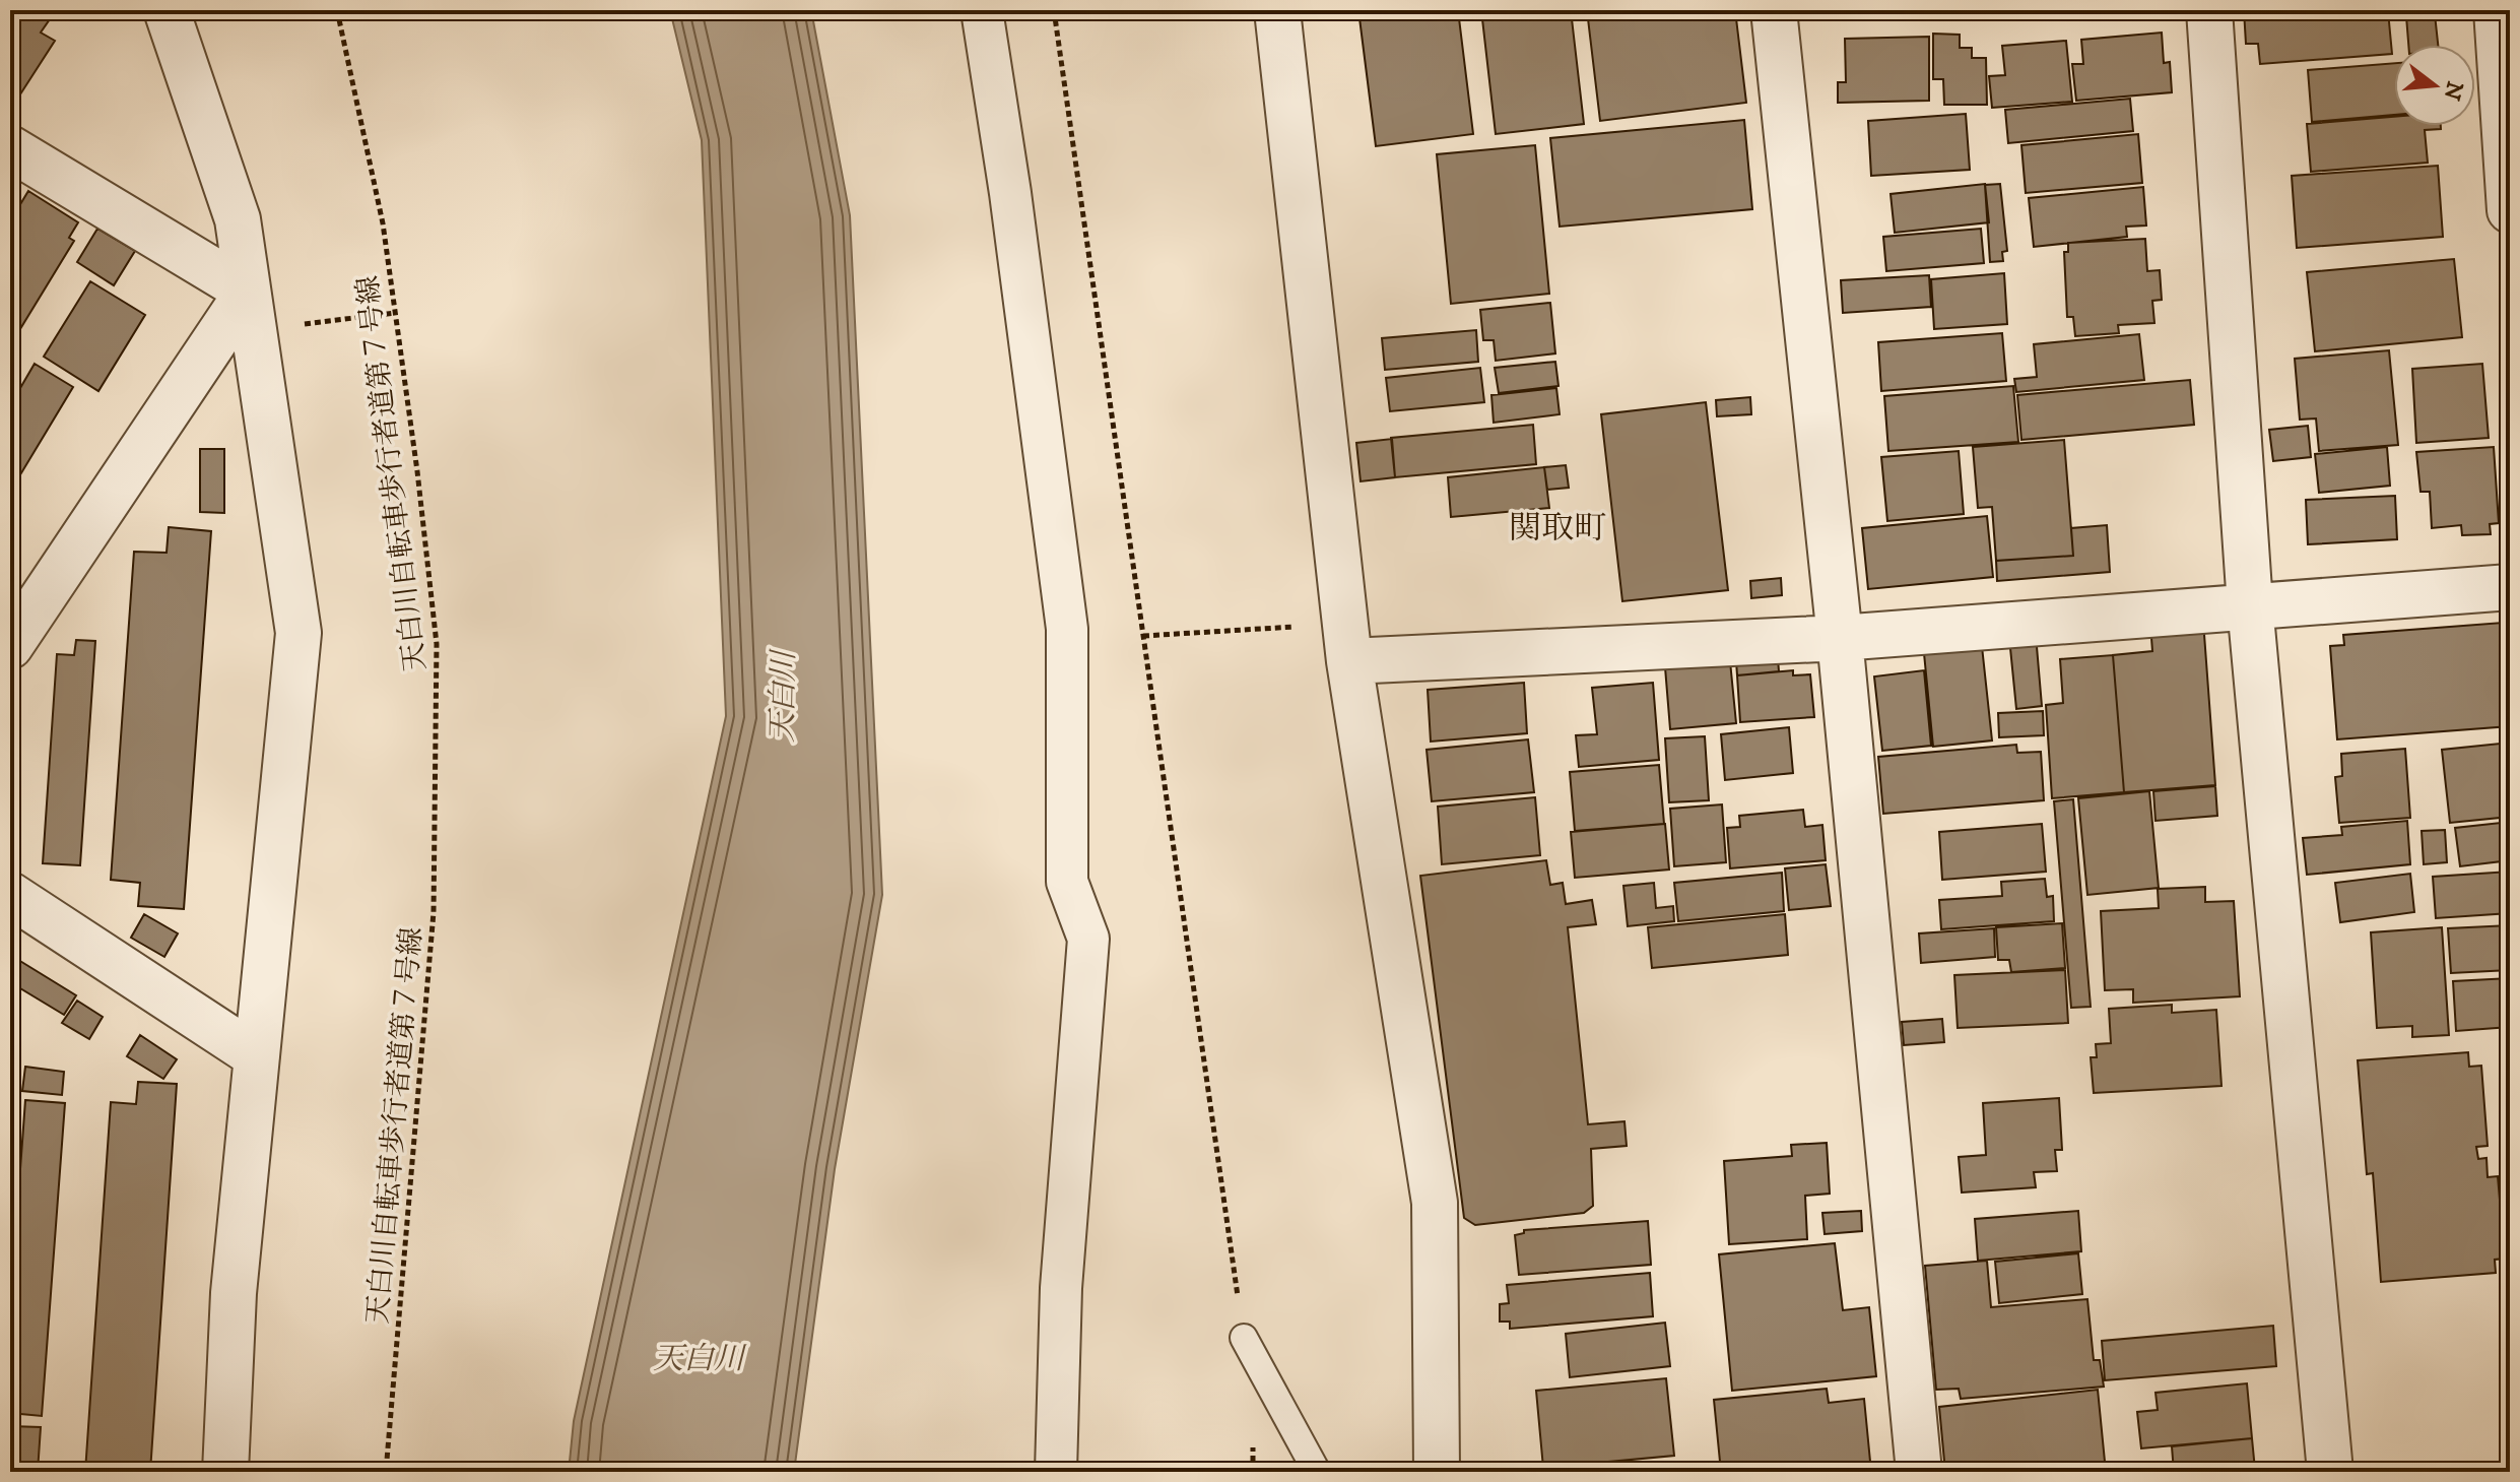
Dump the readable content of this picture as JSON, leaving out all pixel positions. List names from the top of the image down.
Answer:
{
  "streets": {
    "path": ["天白川自転車歩行者道第７号線"]
  },
  "districts": ["関取町"],
  "water": ["天白川"],
  "north": "right"
}
